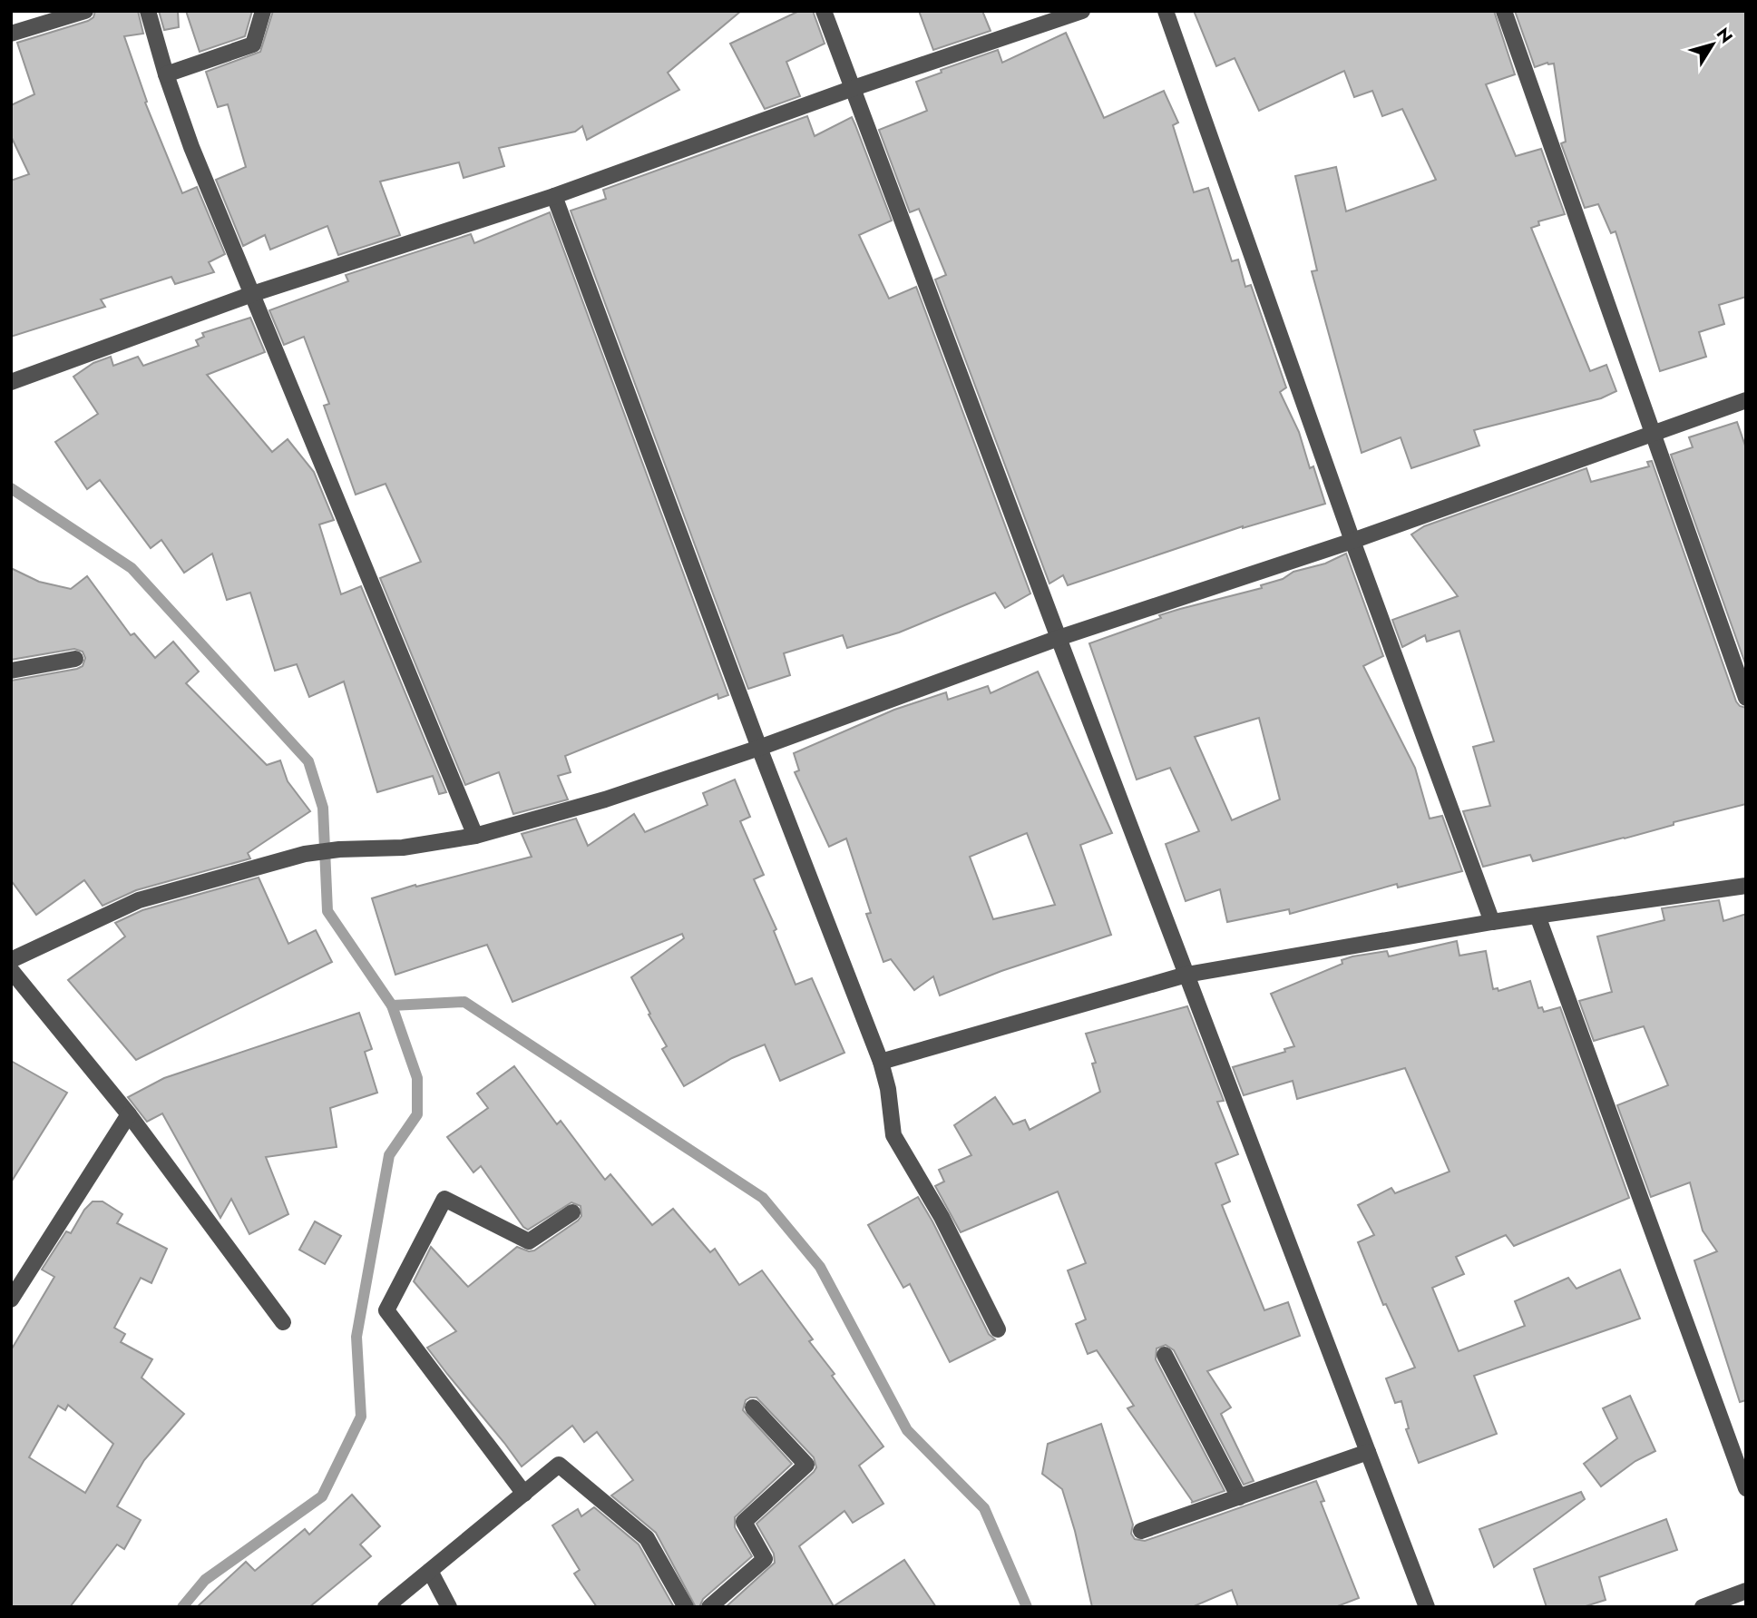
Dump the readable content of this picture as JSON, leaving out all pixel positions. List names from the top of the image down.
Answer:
{
  "north": "top right"
}
